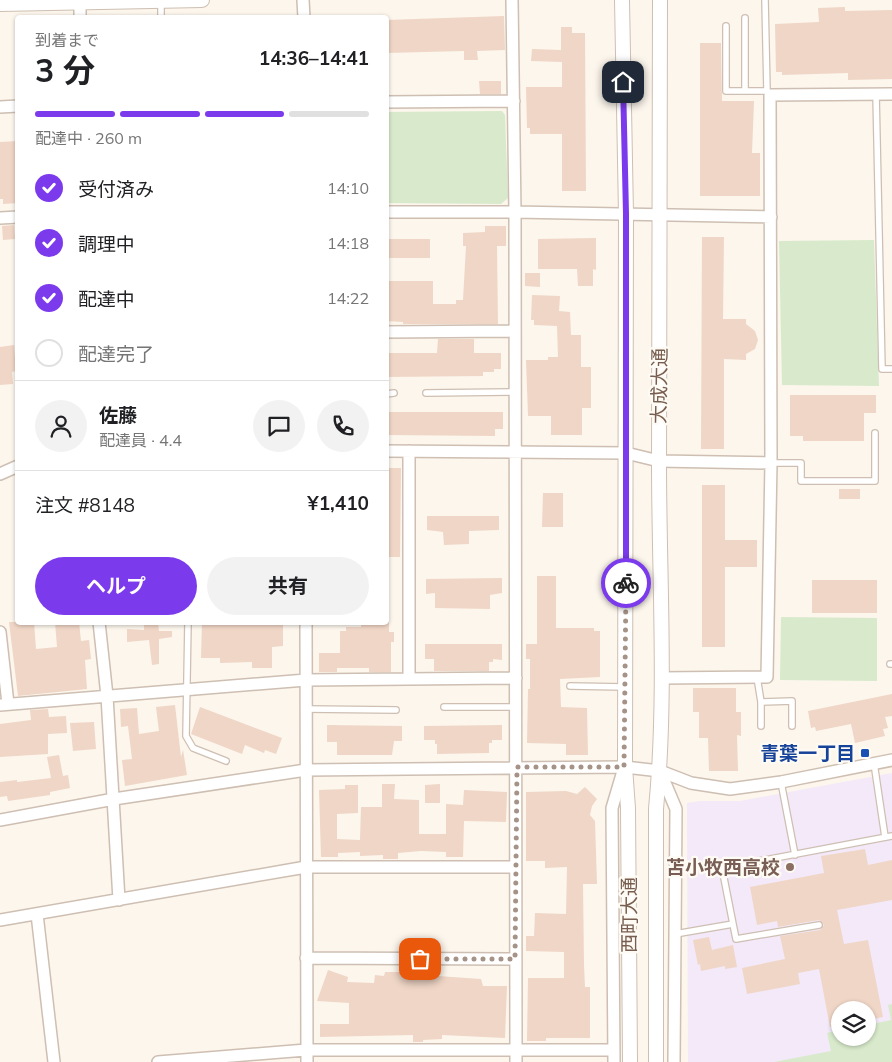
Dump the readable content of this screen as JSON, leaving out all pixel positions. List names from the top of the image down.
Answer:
{
  "streets": {
    "street": ["大成大通", "西町大通"]
  },
  "crossings": [
    ["大成大通", "西町大通"]
  ],
  "places": {
    "transit": ["青葉一丁目"],
    "other": ["苫小牧西高校"]
  },
  "page": {
    "heading": ["3 分", "到着まで", "14:36–14:41"],
    "panel": [
      "佐藤",
      "配達員 · 4.4",
      "注文 #8148",
      "¥1,410"
    ],
    "bar": "配達中 · 260 m",
    "list": [
      ["受付済み", "14:10"],
      ["調理中", "14:18"],
      ["配達中", "14:22"],
      "配達完了"
    ],
    "buttons": ["ヘルプ", "共有"]
  }
}
